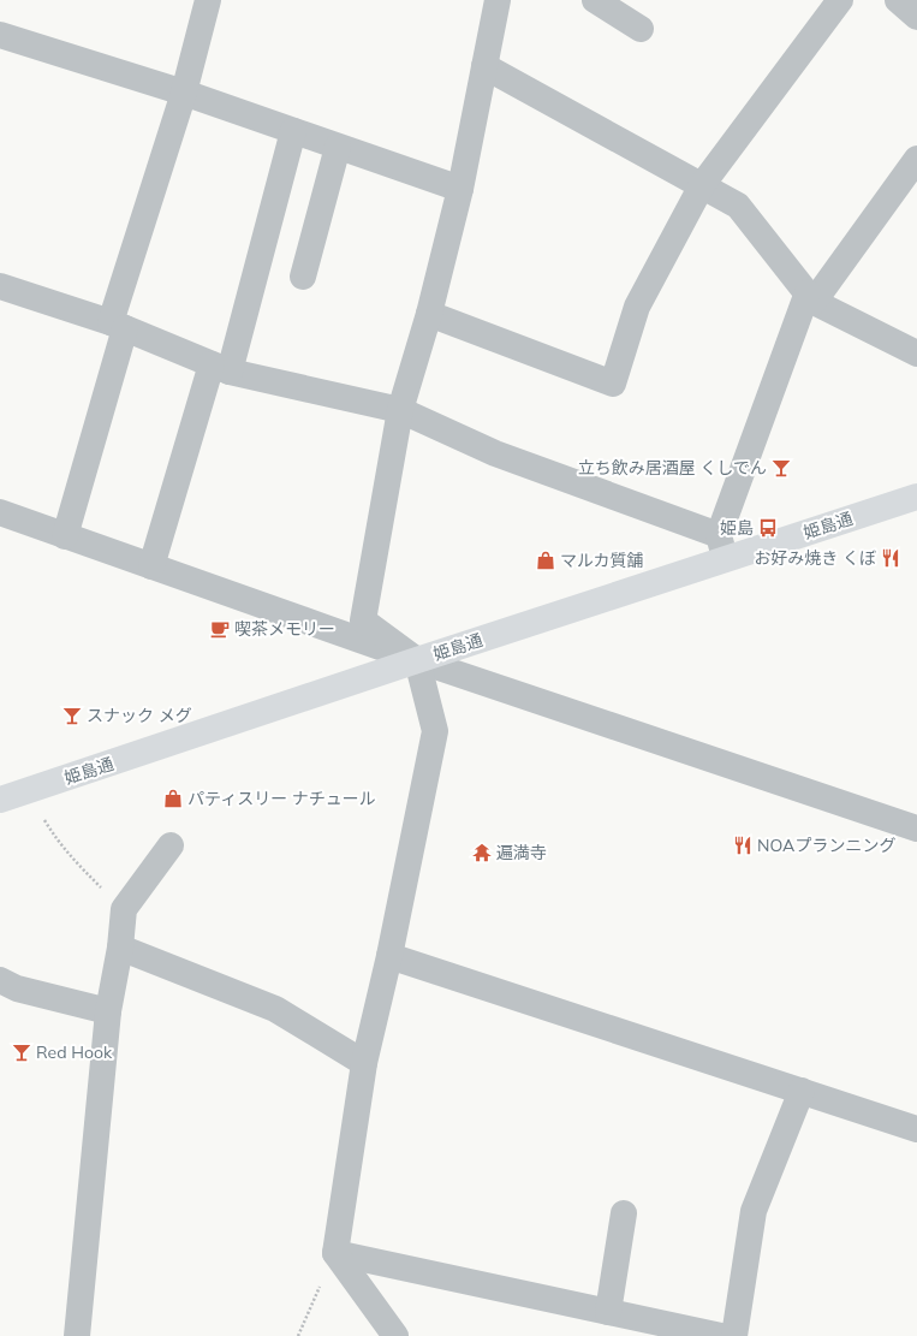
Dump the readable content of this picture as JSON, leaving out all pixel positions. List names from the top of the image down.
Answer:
{
  "streets": {
    "main road": ["姫島通"]
  },
  "places": {
    "bar": ["立ち飲み居酒屋 くしでん", "スナック メグ", "Red Hook"],
    "bus stop": ["姫島"],
    "restaurant": ["お好み焼き くぼ", "NOAプランニング"],
    "shop": ["マルカ質舗", "パティスリー ナチュール"],
    "cafe": ["喫茶メモリー"],
    "temple": ["遍満寺"]
  }
}
